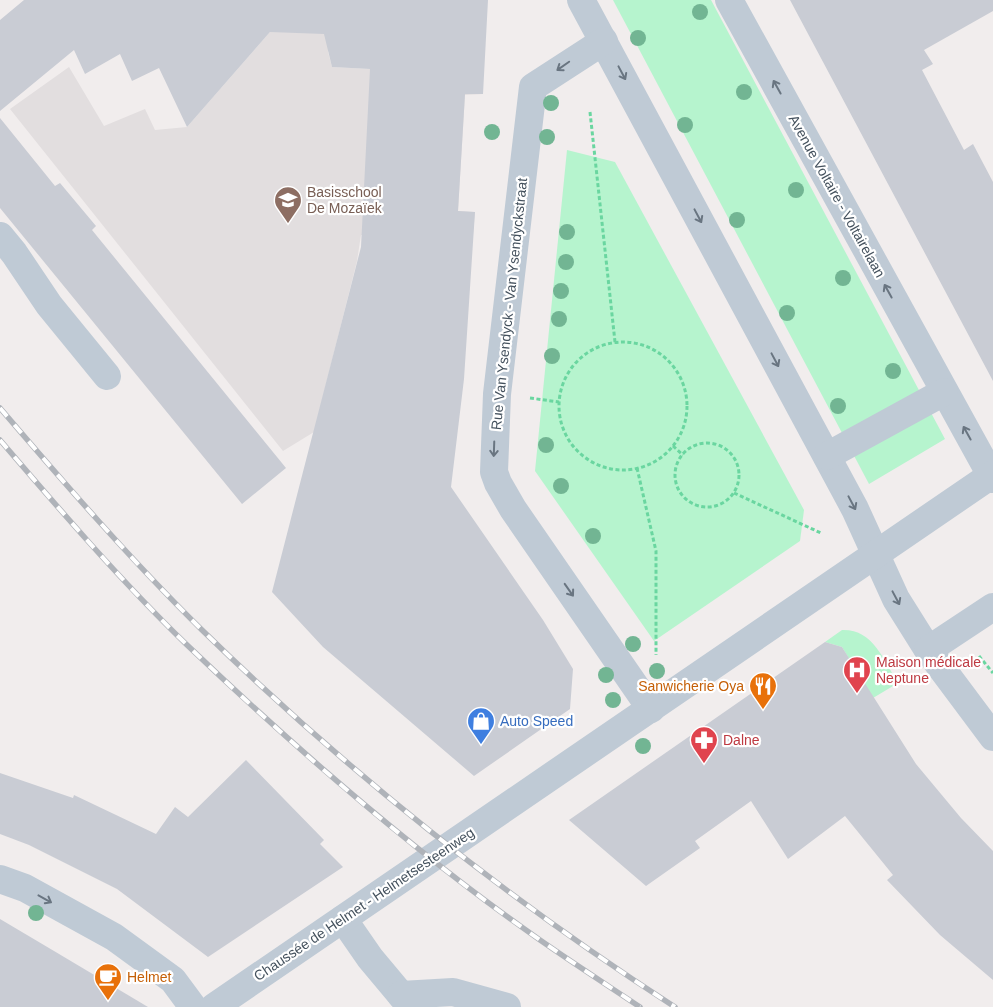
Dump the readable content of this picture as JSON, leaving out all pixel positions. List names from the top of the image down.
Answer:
{
  "streets": {
    "street": ["Avenue Voltaire - Voltairelaan", "Rue Van Ysendyck - Van Ysendyckstraat", "Chaussée de Helmet - Helmetsesteenweg"]
  },
  "crossings": [
    ["Avenue Voltaire - Voltairelaan", "Chaussée de Helmet - Helmetsesteenweg"],
    ["Rue Van Ysendyck - Van Ysendyckstraat", "Chaussée de Helmet - Helmetsesteenweg"]
  ],
  "places": {
    "school or university": ["Basisschool De Mozaïek"],
    "hospital": ["Maison médicale Neptune"],
    "restaurant": ["Sanwicherie Oya"],
    "shop": ["Auto Speed"],
    "pharmacy": ["Dalne"],
    "cafe": ["Helmet"]
  }
}
